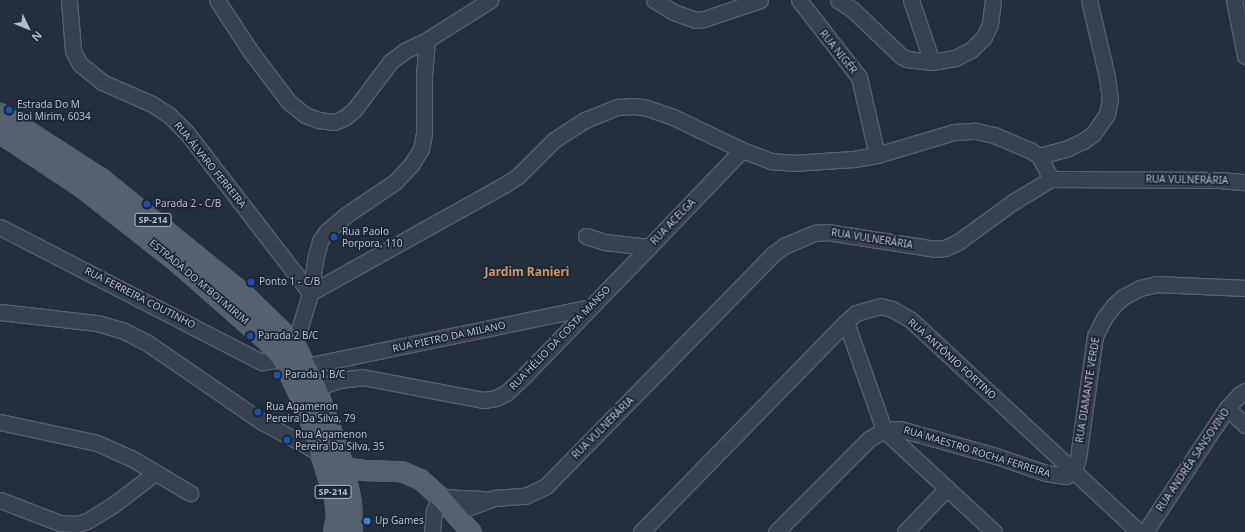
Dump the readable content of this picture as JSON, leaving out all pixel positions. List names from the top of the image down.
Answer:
{
  "streets": {
    "main road": ["SP-214", "ESTRADA DO M'BOI MIRIM"],
    "street": [
      "RUA NIGÉR",
      "RUA ÁLVARO FERREIRA",
      "RUA VULNERÁRIA",
      "RUA ACELGA",
      "RUA FERREIRA COUTINHO",
      "RUA PIETRO DA MILANO",
      "RUA HÉLIO DA COSTA MANSO",
      "RUA ANTÔNIO FORTINO",
      "RUA DIAMANTE VERDE",
      "RUA MAESTRO ROCHA FERREIRA",
      "RUA ANDRÉA SANSOVINO"
    ]
  },
  "crossings": [
    ["RUA ACELGA", "RUA HÉLIO DA COSTA MANSO"],
    ["ESTRADA DO M'BOI MIRIM", "RUA FERREIRA COUTINHO"],
    ["ESTRADA DO M'BOI MIRIM", "RUA PIETRO DA MILANO"],
    ["ESTRADA DO M'BOI MIRIM", "RUA HÉLIO DA COSTA MANSO"],
    ["RUA PIETRO DA MILANO", "RUA HÉLIO DA COSTA MANSO"],
    ["RUA ANTÔNIO FORTINO", "RUA DIAMANTE VERDE"],
    ["RUA ANTÔNIO FORTINO", "RUA MAESTRO ROCHA FERREIRA"],
    ["RUA DIAMANTE VERDE", "RUA MAESTRO ROCHA FERREIRA"]
  ],
  "districts": ["Jardim Ranieri"],
  "places": [
    "Estrada Do M Boi Mirim, 6034",
    "Parada 2 - C/B",
    "Rua Paolo Porpora, 110",
    "Ponto 1 - C/B",
    "Parada 2 B/C",
    "Parada 1 B/C",
    "Rua Agamenon Pereira Da Silva, 79",
    "Rua Agamenon Pereira Da Silva, 35",
    "Up Games"
  ],
  "north": "bottom right"
}
